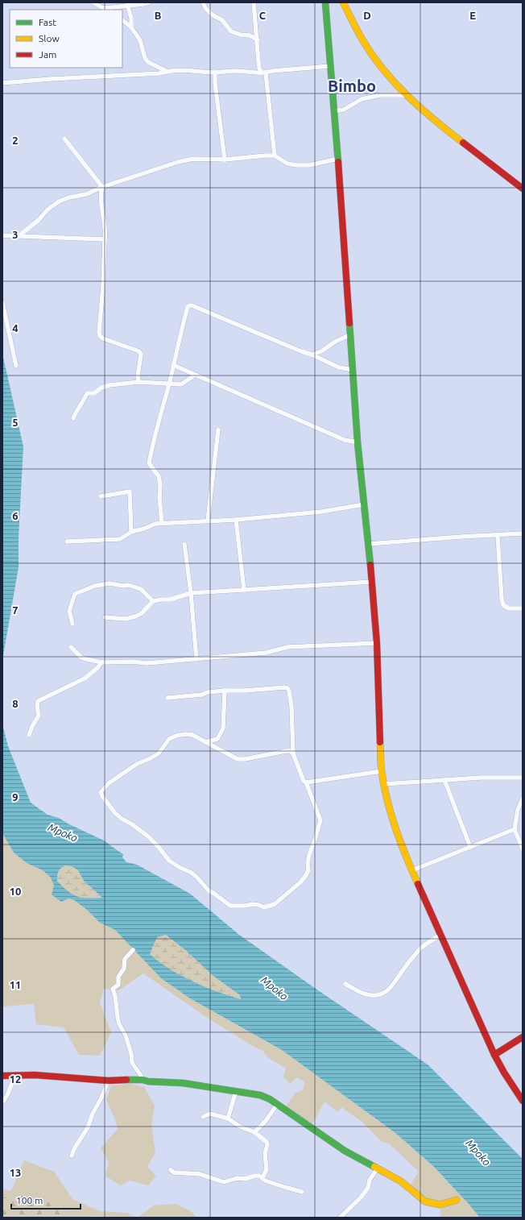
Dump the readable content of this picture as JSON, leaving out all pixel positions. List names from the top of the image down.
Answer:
{
  "districts": ["Bimbo"],
  "water": ["Mpoko"],
  "legend": ["Fast", "Slow", "Jam"],
  "scale_bar": "100 m",
  "grid": {
    "columns": [
      "B",
      "C",
      "D",
      "E"
    ],
    "rows": [
      "2",
      "3",
      "4",
      "5",
      "6",
      "7",
      "8",
      "9",
      "10",
      "11",
      "12",
      "13"
    ]
  }
}
